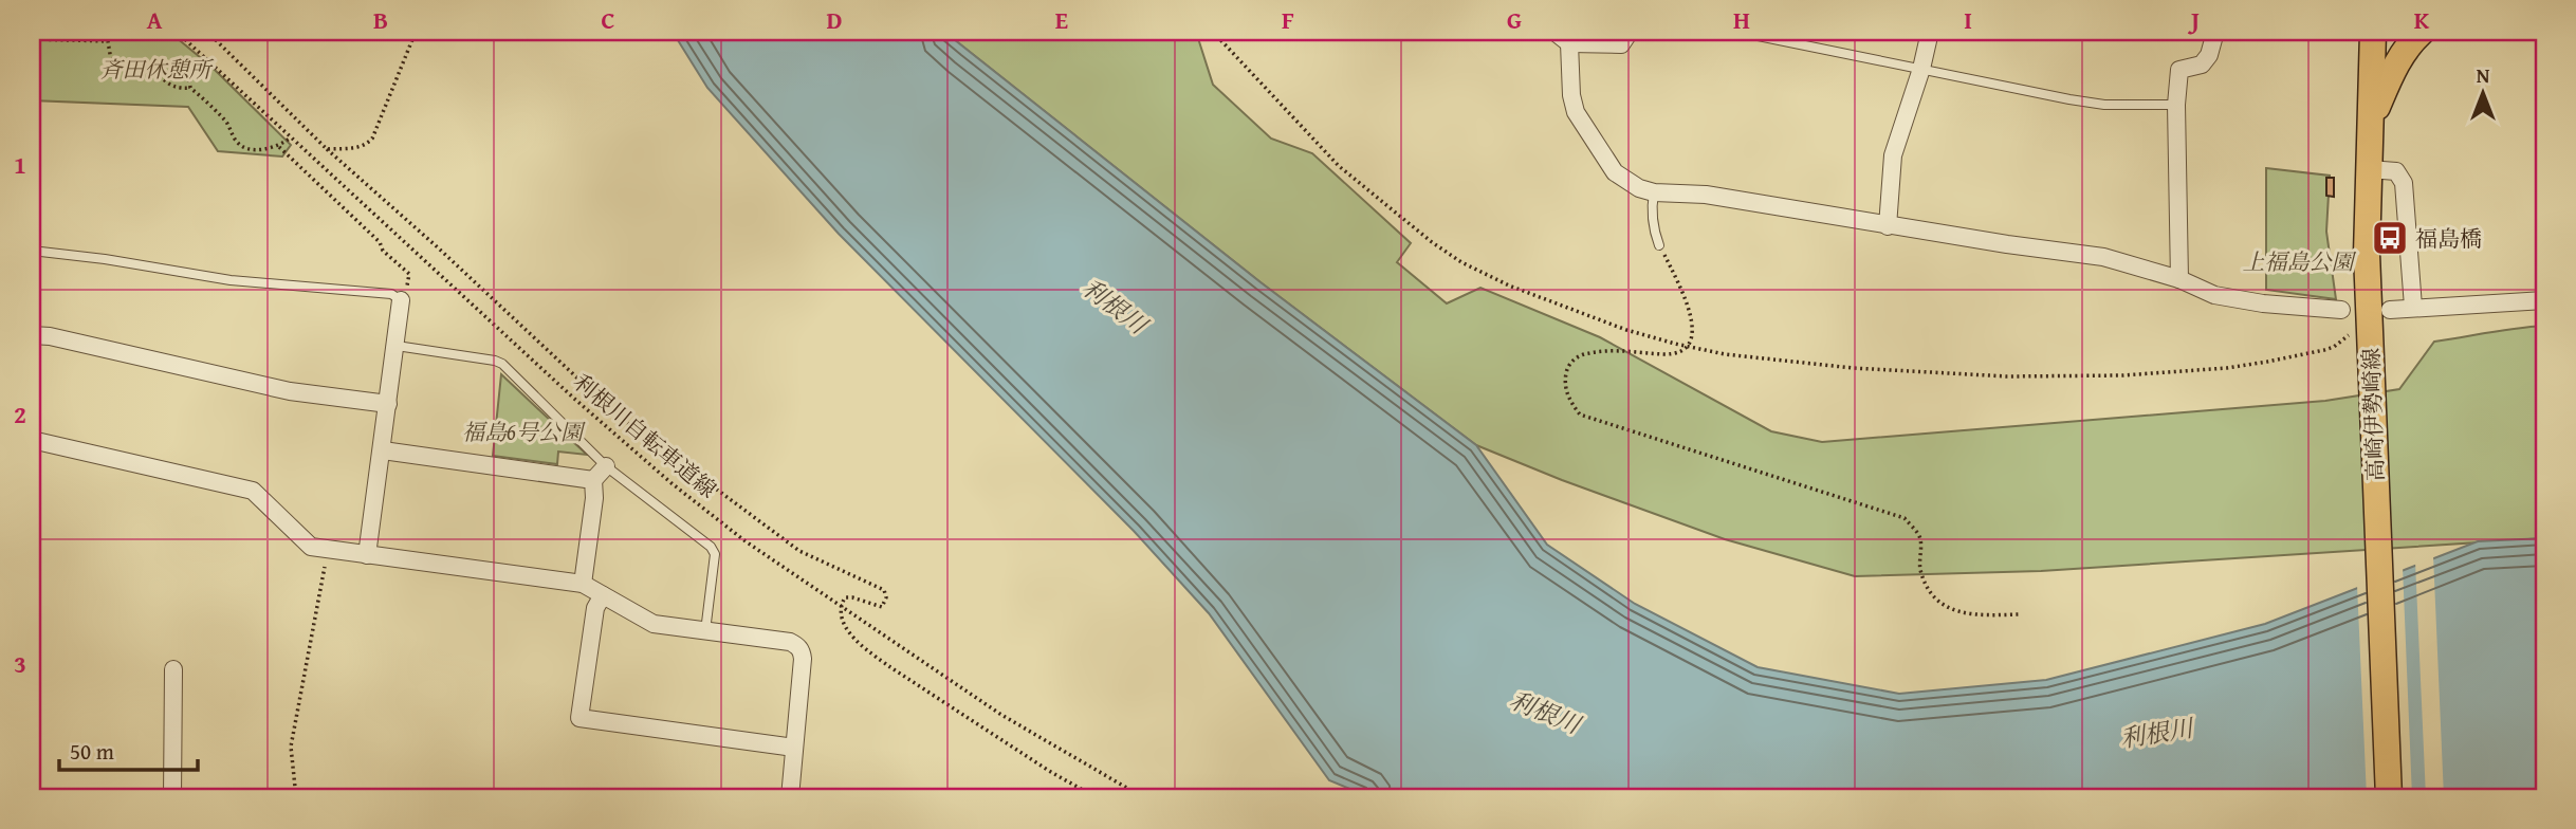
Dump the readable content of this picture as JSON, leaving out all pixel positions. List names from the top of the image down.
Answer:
{
  "streets": {
    "main road": ["高崎伊勢崎線"],
    "path": ["利根川自転車道線"]
  },
  "water": ["利根川"],
  "parks": ["斉田休憩所", "上福島公園", "福島6号公園"],
  "places": {
    "bus stop": ["福島橋"]
  },
  "scale_bar": "50 m",
  "north": "top",
  "grid": {
    "columns": [
      "A",
      "B",
      "C",
      "D",
      "E",
      "F",
      "G",
      "H",
      "I",
      "J",
      "K"
    ],
    "rows": ["1", "2", "3"]
  }
}
